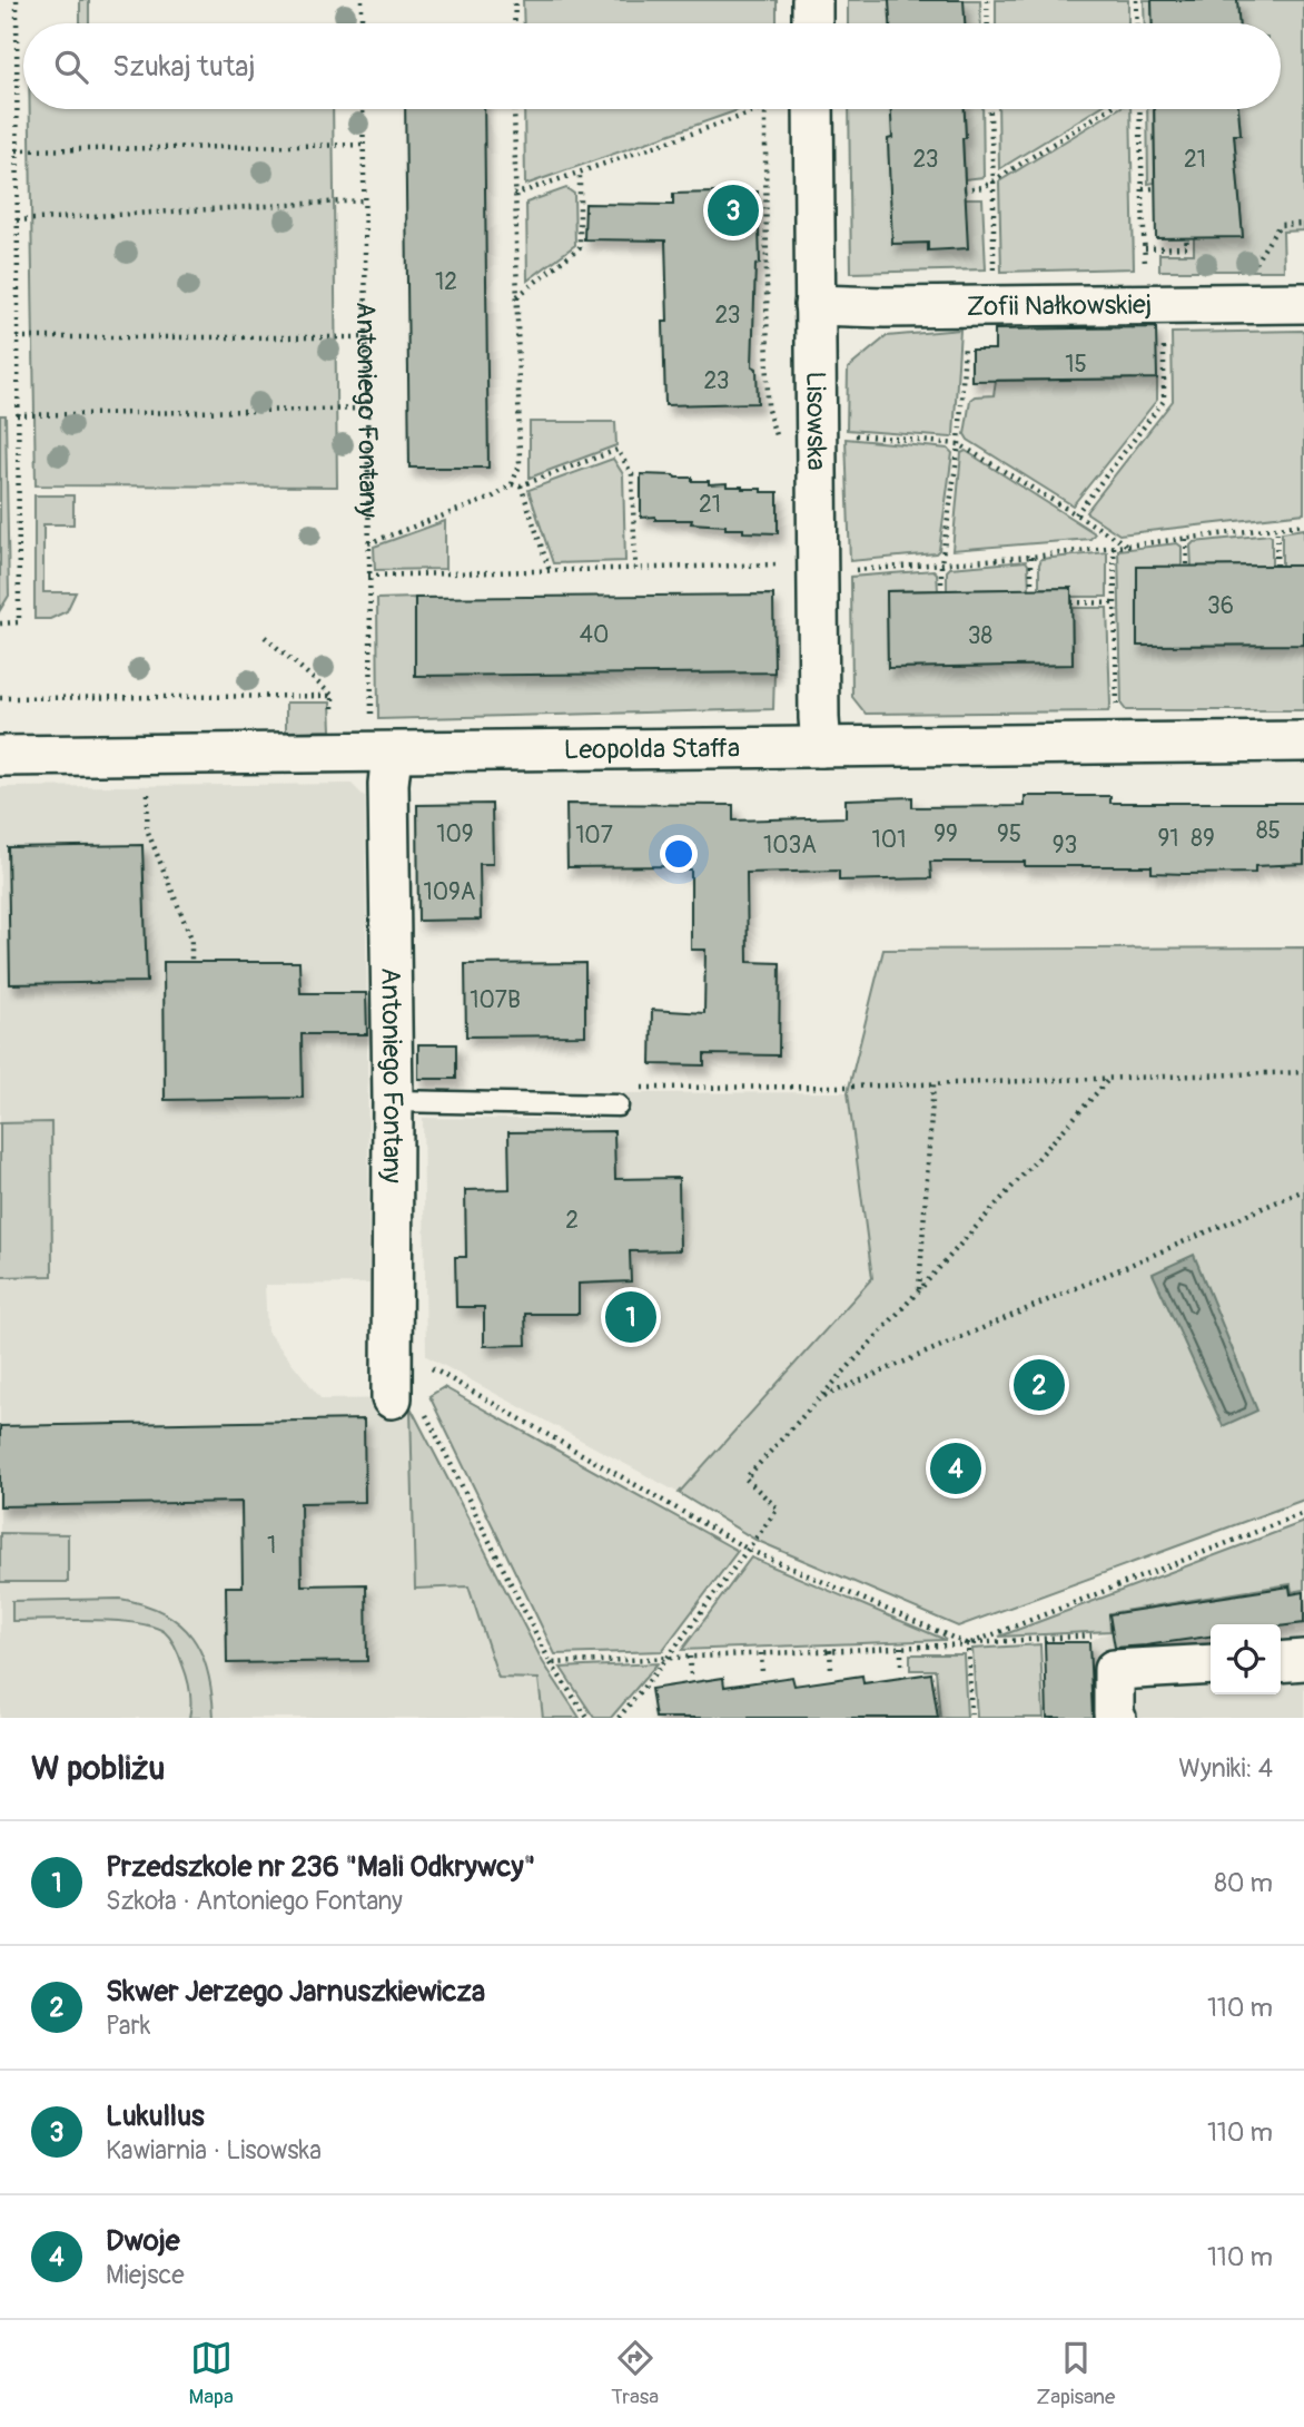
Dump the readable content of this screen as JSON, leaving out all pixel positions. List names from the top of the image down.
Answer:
{
  "streets": {
    "street": [
      "Zofii Nałkowskiej",
      "Antoniego Fontany",
      "Lisowska",
      "Leopolda Staffa"
    ]
  },
  "crossings": [
    ["Zofii Nałkowskiej", "Lisowska"],
    ["Antoniego Fontany", "Leopolda Staffa"],
    ["Lisowska", "Leopolda Staffa"]
  ],
  "house_numbers": [
    "23",
    "21",
    "12",
    "23",
    "15",
    "23",
    "21",
    "36",
    "40",
    "38",
    "85",
    "109",
    "99",
    "95",
    "107",
    "91",
    "89",
    "101",
    "103A",
    "93",
    "109A",
    "107B",
    "2",
    "1"
  ],
  "page": {
    "search": "Szukaj tutaj",
    "pins": [
      "3",
      "1",
      "2",
      "4"
    ],
    "heading": ["W pobliżu", "Wyniki: 4"],
    "list": [
      {
        "mark": "1",
        "name": "Przedszkole nr 236 \"Mali Odkrywcy\"",
        "note": "Szkoła · Antoniego Fontany",
        "value": "80 m"
      },
      {
        "mark": "2",
        "name": "Skwer Jerzego Jarnuszkiewicza",
        "note": "Park",
        "value": "110 m"
      },
      {
        "mark": "3",
        "name": "Lukullus",
        "note": "Kawiarnia · Lisowska",
        "value": "110 m"
      },
      {
        "mark": "4",
        "name": "Dwoje",
        "note": "Miejsce",
        "value": "110 m"
      }
    ],
    "nav": ["Mapa", "Trasa", "Zapisane"]
  }
}
